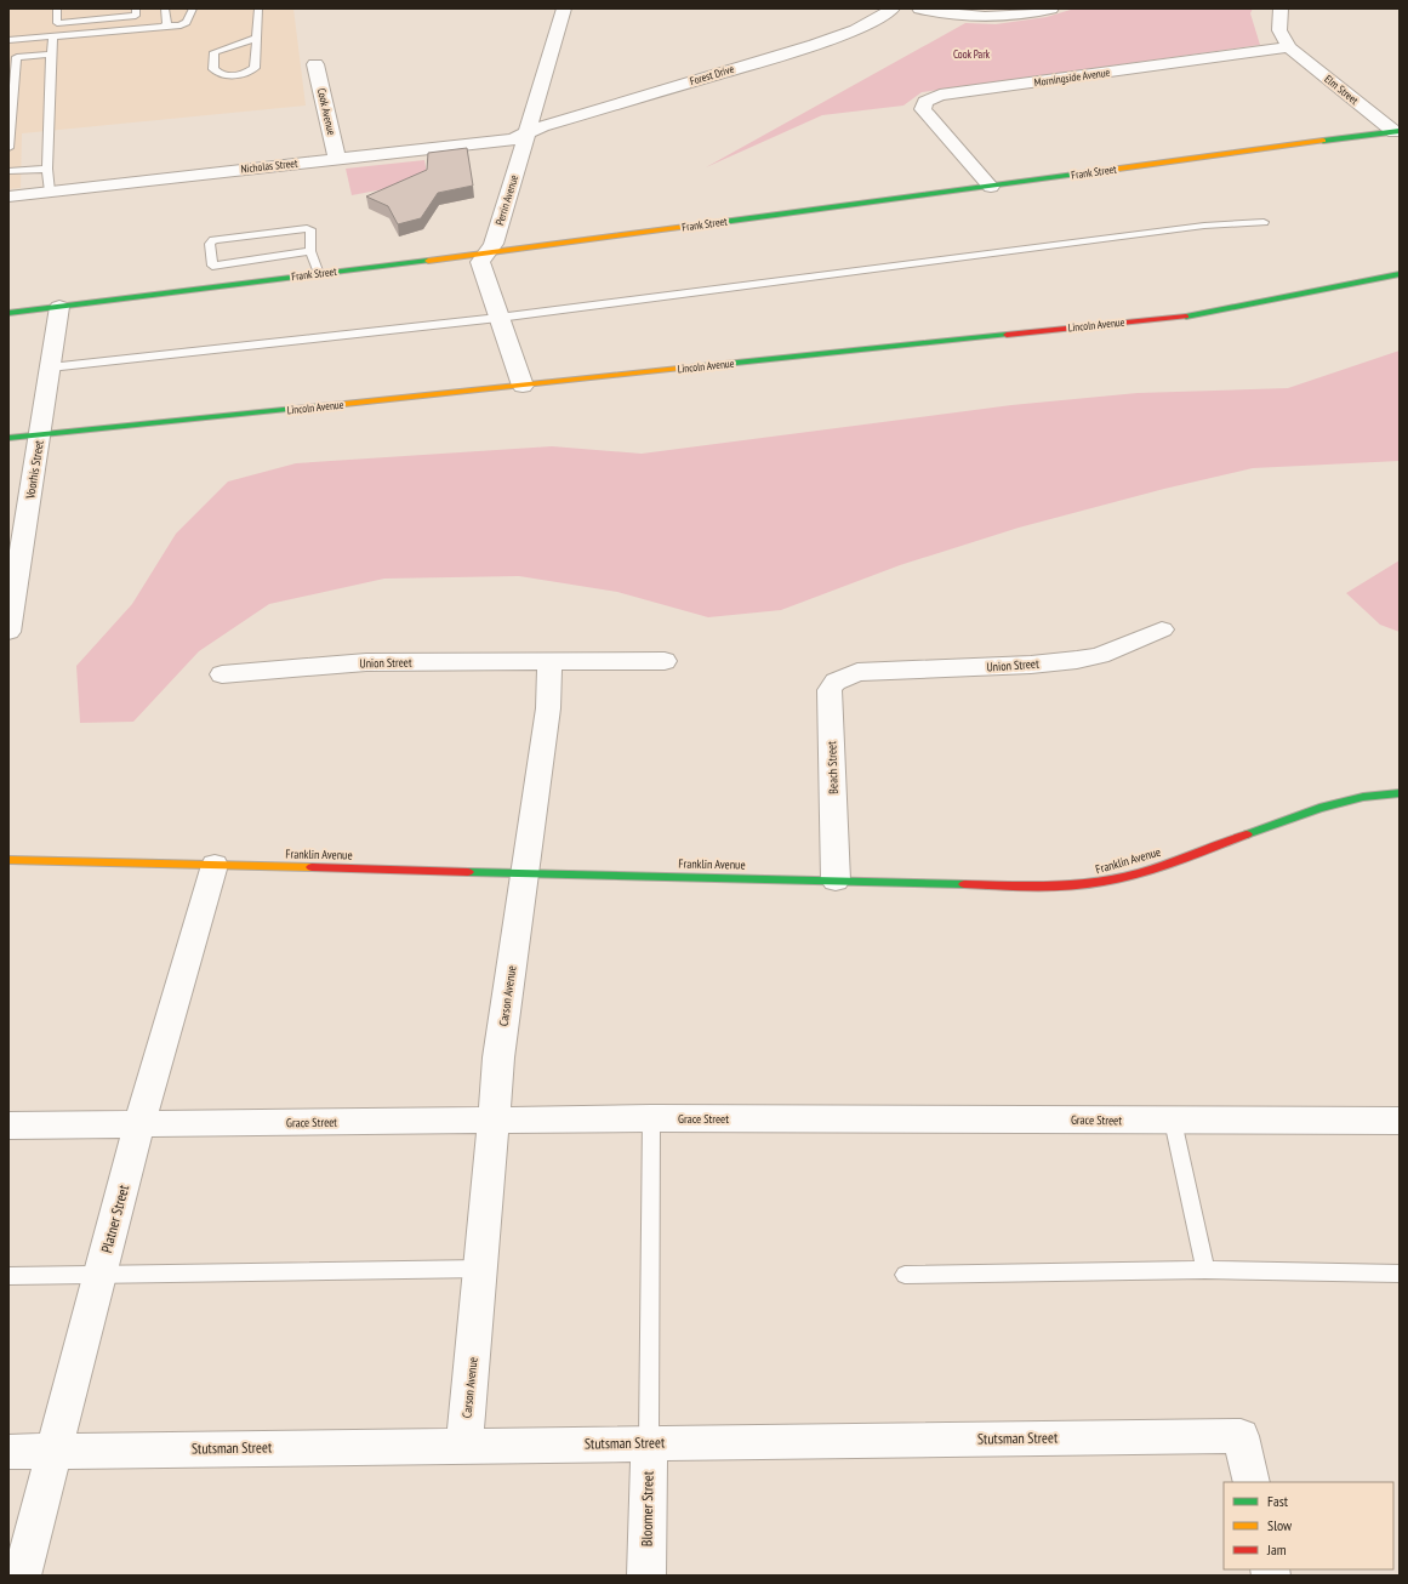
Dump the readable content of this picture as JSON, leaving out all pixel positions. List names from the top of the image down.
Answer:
{
  "streets": {
    "street": [
      "Forest Drive",
      "Morningside Avenue",
      "Elm Street",
      "Cook Avenue",
      "Nicholas Street",
      "Frank Street",
      "Perrin Avenue",
      "Lincoln Avenue",
      "Voorhis Street",
      "Union Street",
      "Beach Street",
      "Franklin Avenue",
      "Carson Avenue",
      "Grace Street",
      "Platner Street",
      "Stutsman Street",
      "Bloomer Street"
    ]
  },
  "crossings": [
    ["Forest Drive", "Nicholas Street"],
    ["Forest Drive", "Perrin Avenue"],
    ["Morningside Avenue", "Elm Street"],
    ["Morningside Avenue", "Frank Street"],
    ["Elm Street", "Frank Street"],
    ["Cook Avenue", "Nicholas Street"],
    ["Nicholas Street", "Perrin Avenue"],
    ["Frank Street", "Perrin Avenue"],
    ["Frank Street", "Voorhis Street"],
    ["Perrin Avenue", "Lincoln Avenue"],
    ["Lincoln Avenue", "Voorhis Street"],
    ["Union Street", "Beach Street"],
    ["Union Street", "Carson Avenue"],
    ["Beach Street", "Franklin Avenue"],
    ["Franklin Avenue", "Carson Avenue"],
    ["Franklin Avenue", "Platner Street"],
    ["Carson Avenue", "Grace Street"],
    ["Carson Avenue", "Stutsman Street"],
    ["Grace Street", "Platner Street"],
    ["Platner Street", "Stutsman Street"],
    ["Stutsman Street", "Bloomer Street"]
  ],
  "parks": ["Cook Park"],
  "legend": ["Fast", "Slow", "Jam"]
}
